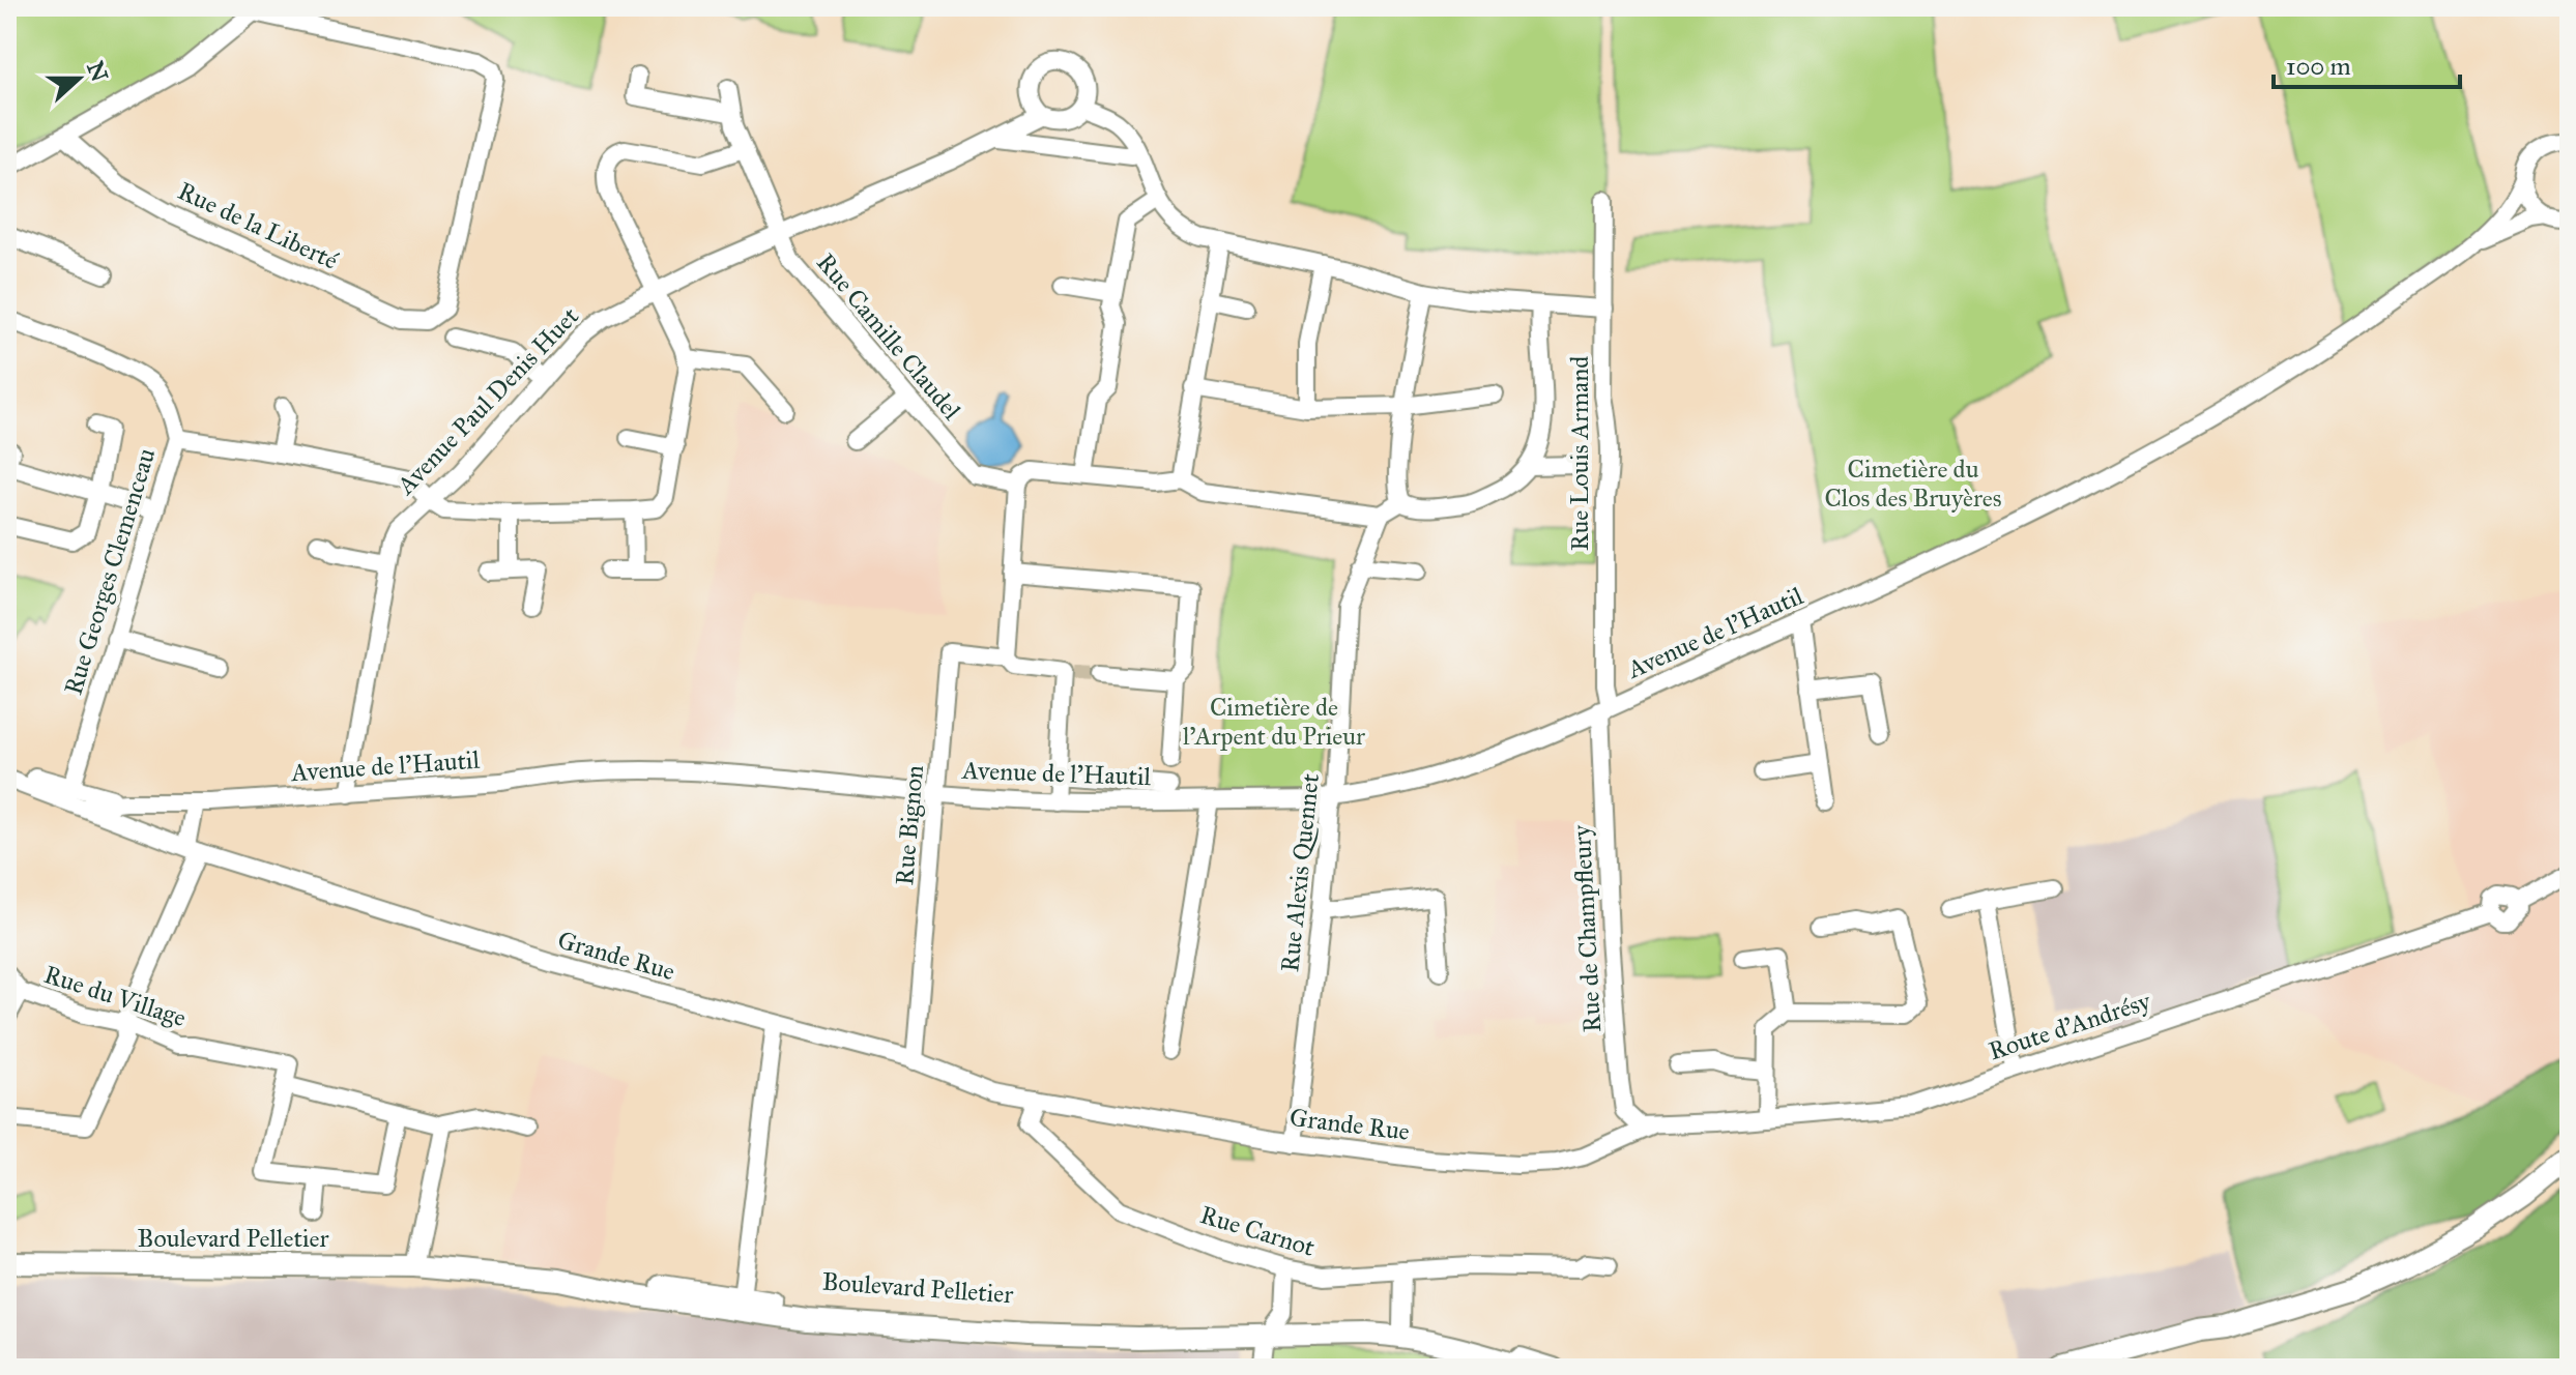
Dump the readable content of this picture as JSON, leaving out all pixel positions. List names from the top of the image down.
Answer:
{
  "streets": {
    "main road": ["Boulevard Pelletier"],
    "street": [
      "Rue de la Liberté",
      "Rue Camille Claudel",
      "Avenue Paul Denis Huet",
      "Rue Louis Armand",
      "Rue Georges Clemenceau",
      "Avenue de l'Hautil",
      "Rue Bignon",
      "Rue Alexis Quennet",
      "Rue de Champfleury",
      "Grande Rue",
      "Rue du Village",
      "Route d'Andrésy",
      "Rue Carnot"
    ]
  },
  "crossings": [
    ["Rue Camille Claudel", "Avenue Paul Denis Huet"],
    ["Avenue Paul Denis Huet", "Avenue de l'Hautil"],
    ["Rue Louis Armand", "Avenue de l'Hautil"],
    ["Rue Louis Armand", "Rue de Champfleury"],
    ["Avenue de l'Hautil", "Rue Bignon"],
    ["Avenue de l'Hautil", "Rue Alexis Quennet"],
    ["Avenue de l'Hautil", "Rue de Champfleury"],
    ["Rue Bignon", "Grande Rue"],
    ["Rue Alexis Quennet", "Grande Rue"],
    ["Rue de Champfleury", "Grande Rue"],
    ["Grande Rue", "Route d'Andrésy"],
    ["Grande Rue", "Rue Carnot"]
  ],
  "parks": ["Cimetière du Clos des Bruyères", "Cimetière de l'Arpent du Prieur"],
  "scale_bar": "100 m",
  "north": "right"
}
